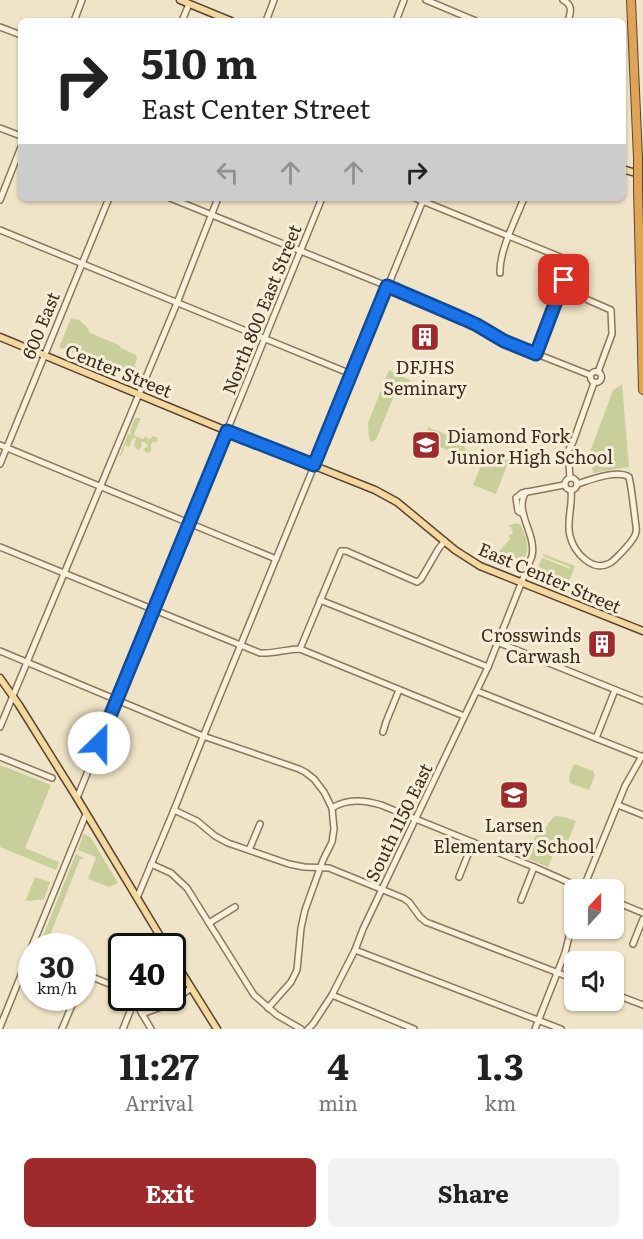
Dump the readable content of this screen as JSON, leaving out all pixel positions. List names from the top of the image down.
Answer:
{
  "streets": {
    "main road": ["Center Street", "East Center Street"],
    "street": ["North 800 East Street", "600 East", "South 1150 East"]
  },
  "crossings": [
    ["North 800 East Street", "Center Street"],
    ["North 800 East Street", "East Center Street"],
    ["600 East", "Center Street"],
    ["Center Street", "East Center Street"],
    ["East Center Street", "South 1150 East"]
  ],
  "places": {
    "building": ["DFJHS Seminary", "Crosswinds Carwash"],
    "school or university": ["Diamond Fork Junior High School", "Larsen Elementary School"]
  },
  "north": "top",
  "page": {
    "turn": ["510 m", "East Center Street"],
    "speed": "30 km/h",
    "limit": "40",
    "eta": [
      "11:27",
      "Arrival",
      "4",
      "min",
      "1.3",
      "km"
    ],
    "buttons": ["Exit", "Share"]
  }
}
